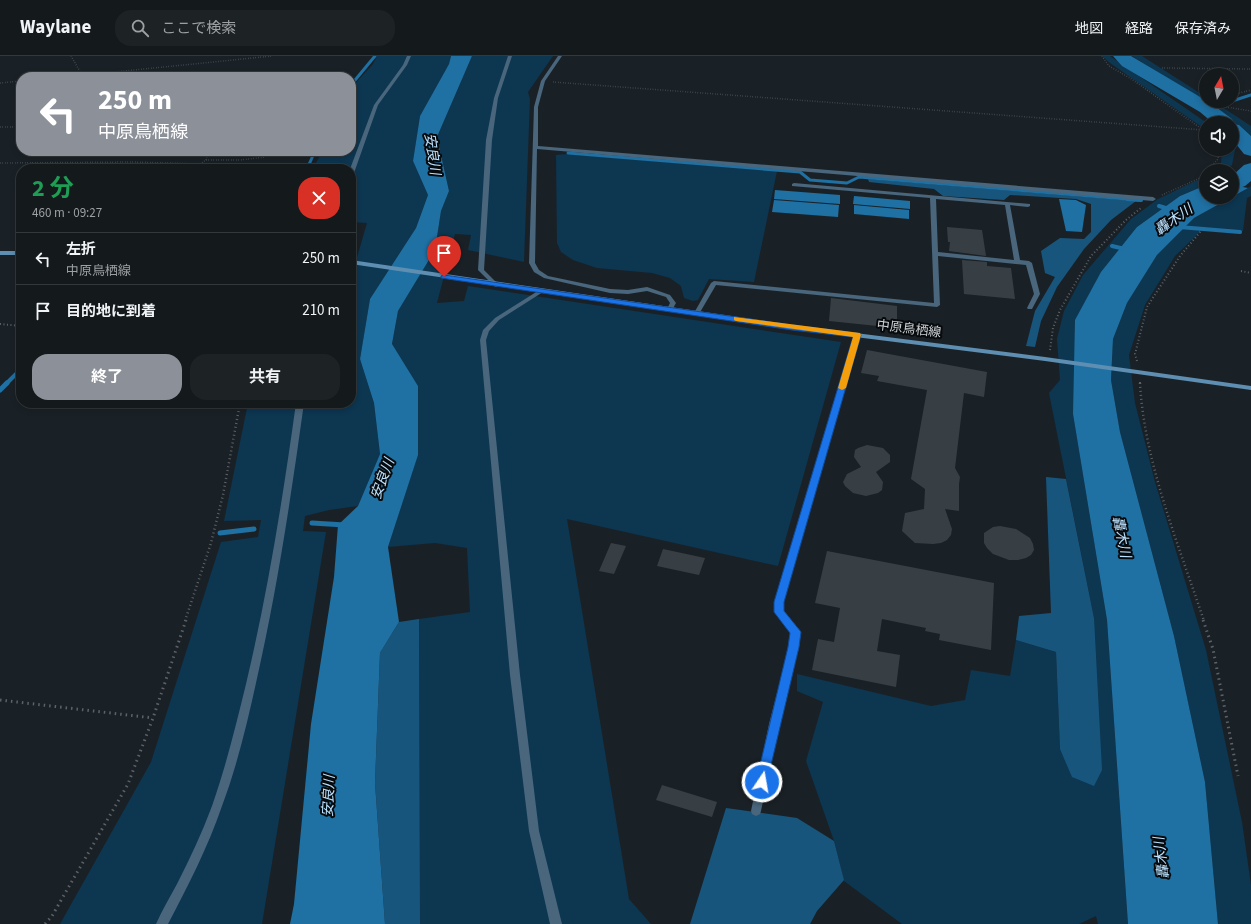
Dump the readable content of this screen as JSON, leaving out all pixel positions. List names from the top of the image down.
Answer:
{
  "streets": {
    "main road": ["中原鳥栖線"]
  },
  "water": ["安良川", "轟木川"],
  "north": "top",
  "page": {
    "header": "Waylane",
    "search": "ここで検索",
    "nav": ["地図", "経路", "保存済み"],
    "turn": ["250 m", "中原鳥栖線"],
    "heading": ["2 分", "460 m · 09:27"],
    "list": [
      {
        "name": "左折",
        "note": "中原鳥栖線",
        "value": "250 m"
      },
      {
        "name": "目的地に到着",
        "value": "210 m"
      }
    ],
    "buttons": ["終了", "共有"]
  }
}
